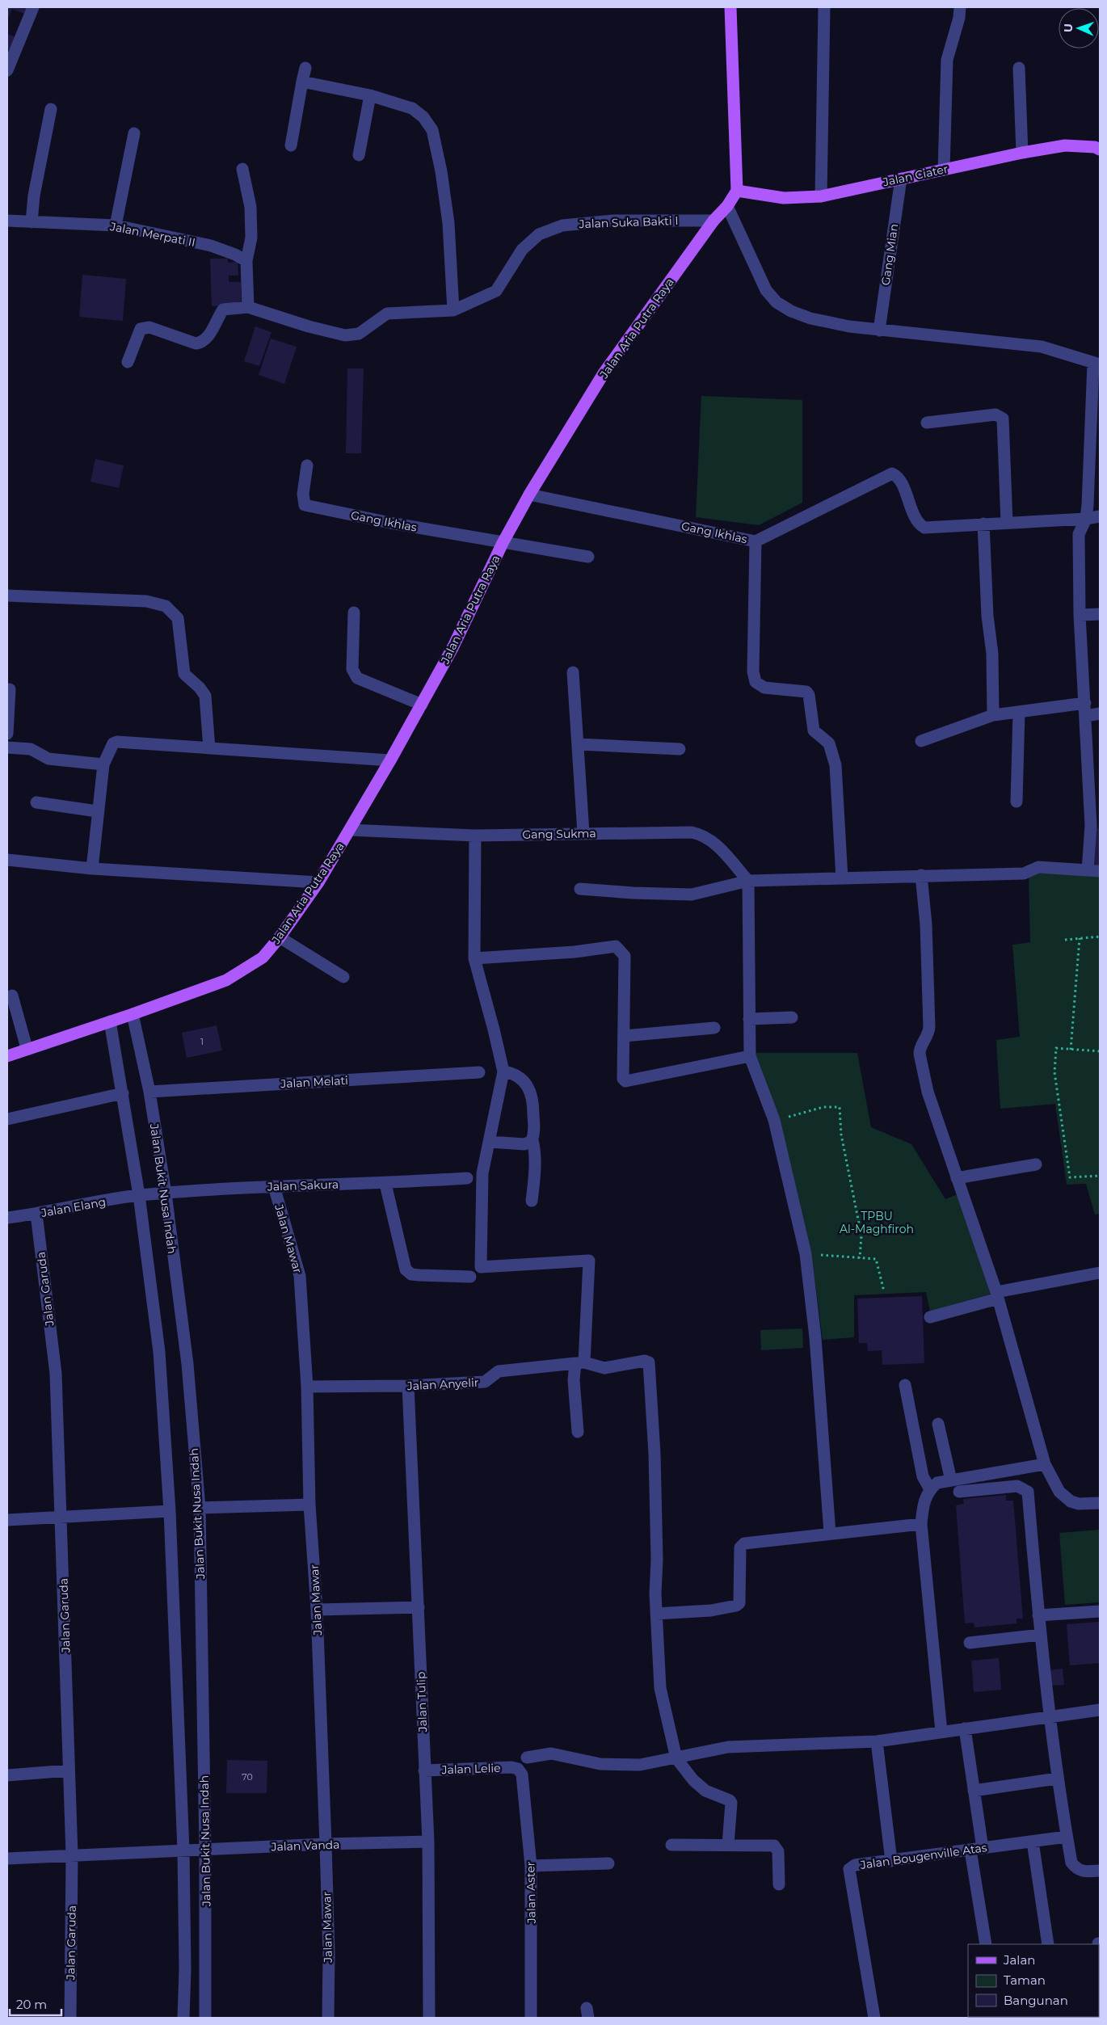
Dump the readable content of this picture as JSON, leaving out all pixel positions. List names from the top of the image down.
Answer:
{
  "streets": {
    "main road": ["Jalan Ciater", "Jalan Aria Putra Raya"],
    "street": [
      "Jalan Suka Bakti I",
      "Jalan Merpati II",
      "Gang Mian",
      "Gang Ikhlas",
      "Gang Sukma",
      "Jalan Melati",
      "Jalan Sakura",
      "Jalan Bukit Nusa Indah",
      "Jalan Elang",
      "Jalan Mawar",
      "Jalan Garuda",
      "Jalan Anyelir",
      "Jalan Tulip",
      "Jalan Lelie",
      "Jalan Vanda",
      "Jalan Bougenville Atas",
      "Jalan Aster"
    ]
  },
  "crossings": [
    ["Jalan Ciater", "Gang Mian"],
    ["Jalan Ciater", "Jalan Aria Putra Raya"],
    ["Jalan Suka Bakti I", "Jalan Aria Putra Raya"],
    ["Jalan Aria Putra Raya", "Gang Ikhlas"],
    ["Jalan Aria Putra Raya", "Gang Sukma"],
    ["Jalan Aria Putra Raya", "Jalan Bukit Nusa Indah"],
    ["Jalan Melati", "Jalan Bukit Nusa Indah"],
    ["Jalan Sakura", "Jalan Bukit Nusa Indah"],
    ["Jalan Sakura", "Jalan Elang"],
    ["Jalan Sakura", "Jalan Mawar"],
    ["Jalan Bukit Nusa Indah", "Jalan Elang"],
    ["Jalan Bukit Nusa Indah", "Jalan Vanda"],
    ["Jalan Elang", "Jalan Garuda"],
    ["Jalan Mawar", "Jalan Anyelir"],
    ["Jalan Mawar", "Jalan Vanda"],
    ["Jalan Garuda", "Jalan Vanda"],
    ["Jalan Anyelir", "Jalan Tulip"],
    ["Jalan Tulip", "Jalan Lelie"],
    ["Jalan Tulip", "Jalan Vanda"],
    ["Jalan Lelie", "Jalan Aster"]
  ],
  "parks": ["TPBU Al-Maghfiroh"],
  "house_numbers": ["1", "70"],
  "legend": ["Jalan", "Taman", "Bangunan"],
  "scale_bar": "20 m",
  "north": "left"
}
